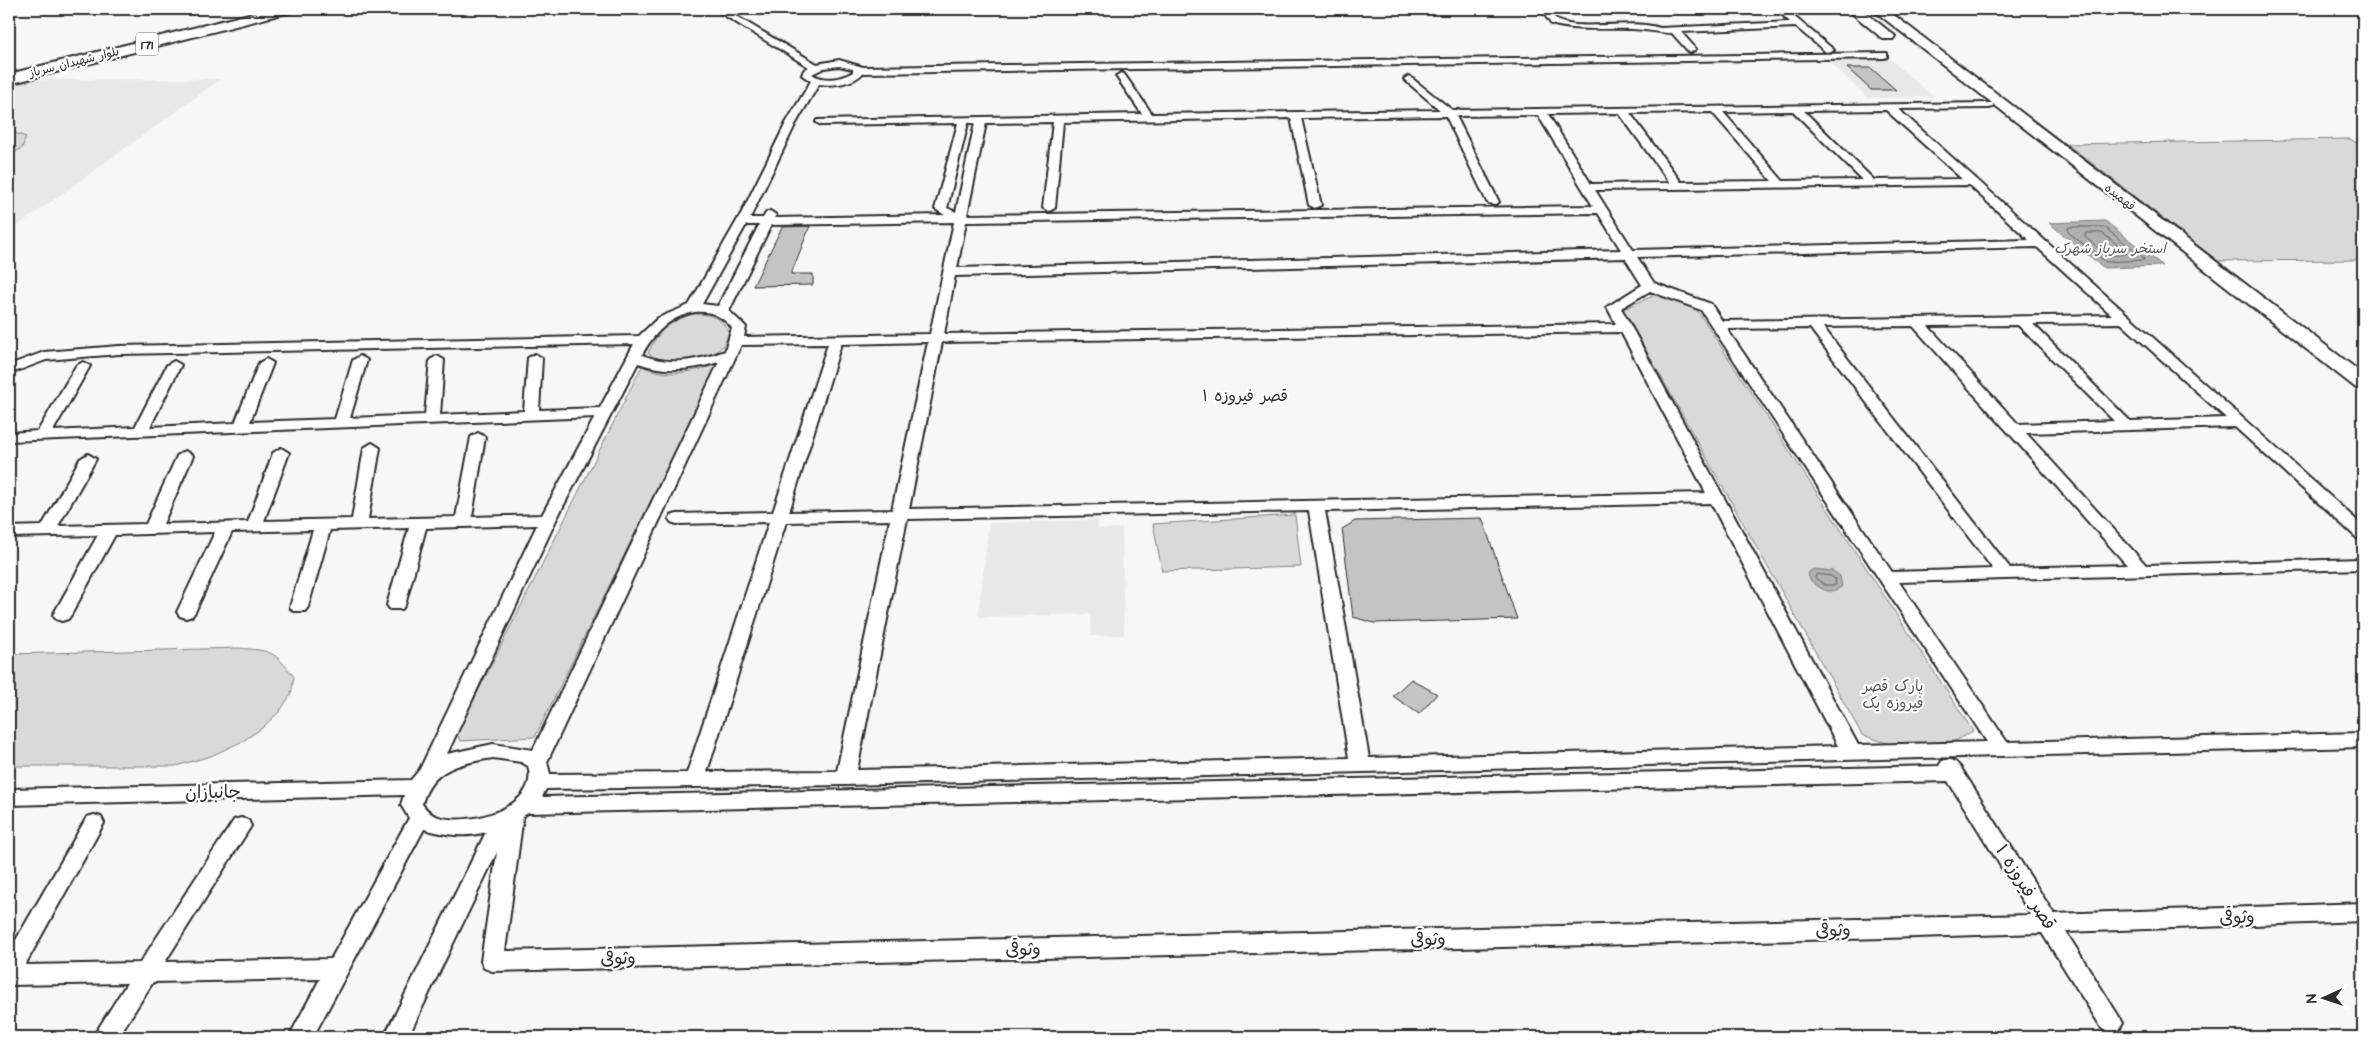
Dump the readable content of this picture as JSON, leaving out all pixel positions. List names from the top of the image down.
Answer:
{
  "streets": {
    "main road": ["171", "بلوار شهیدان سرباز", "فهمیده"],
    "street": ["جانبازان", "قصر فیروزه ۱", "وثوقی"]
  },
  "crossings": [
    ["قصر فیروزه ۱", "وثوقی"]
  ],
  "districts": ["قصر فیروزه ۱"],
  "water": ["استخر سرباز شهرک"],
  "parks": ["پارک قصر فیروزه یک"],
  "north": "left"
}
